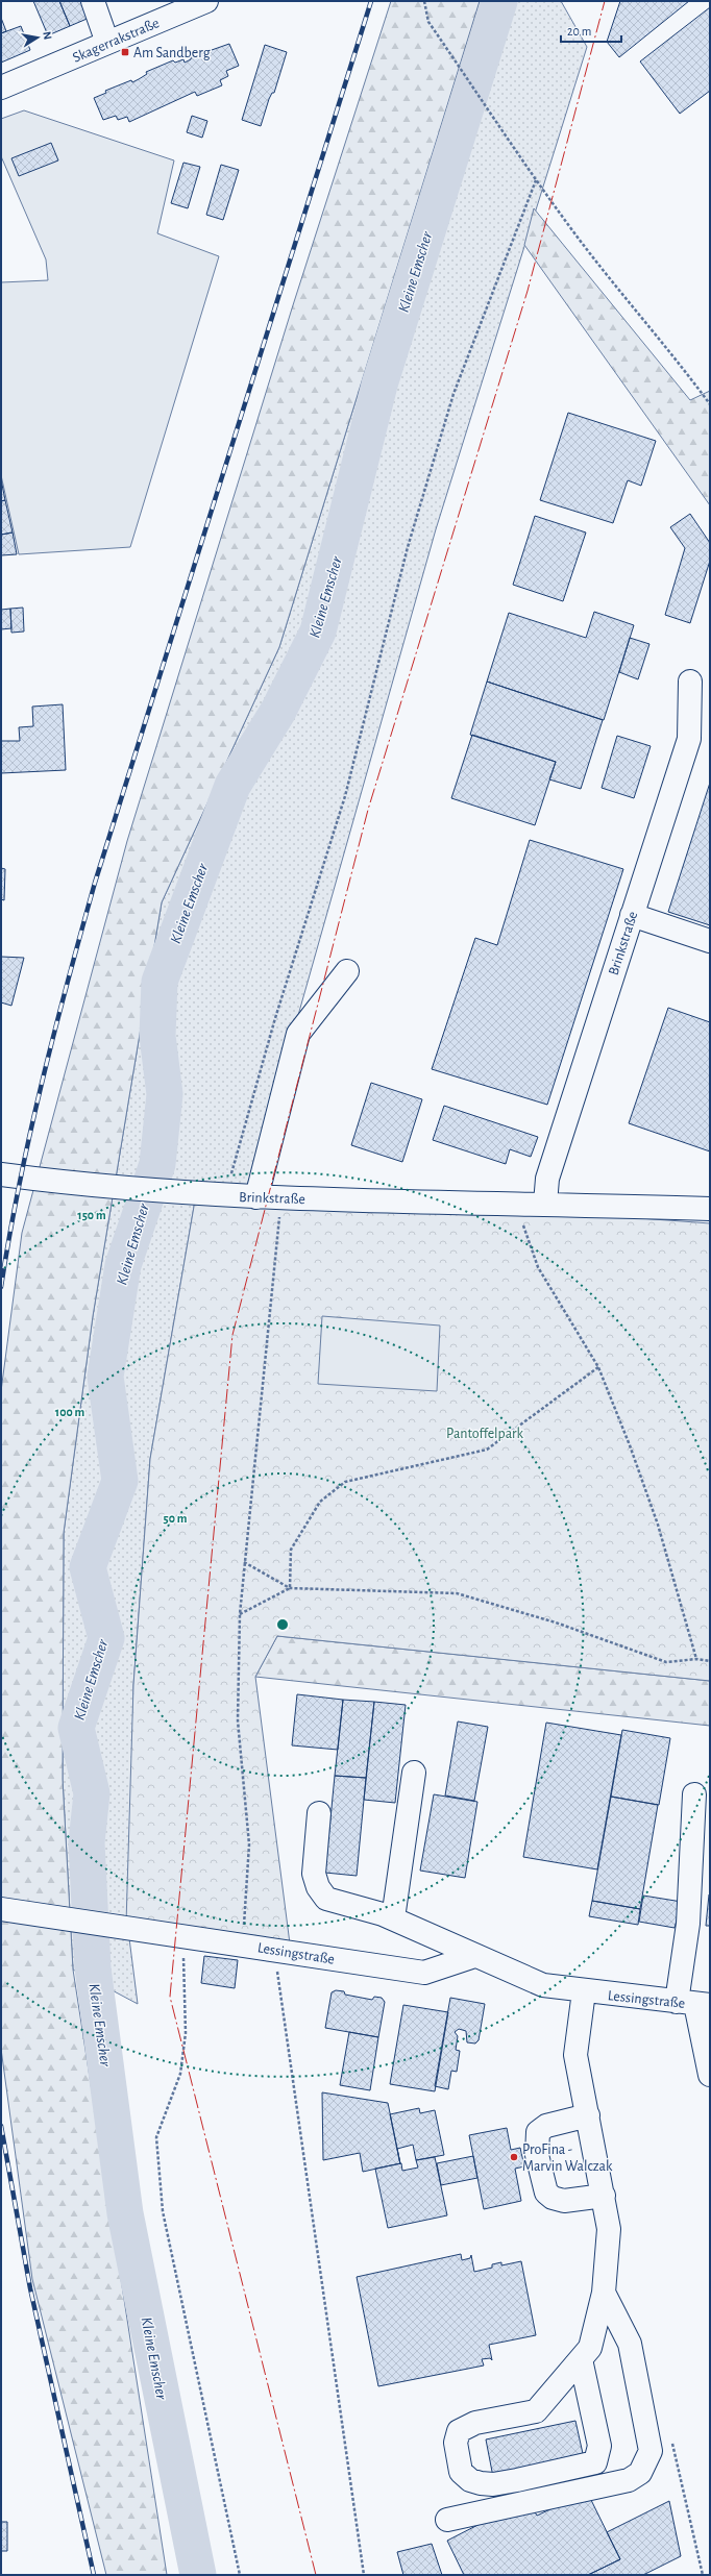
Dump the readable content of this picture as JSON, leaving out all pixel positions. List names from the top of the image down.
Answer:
{
  "streets": {
    "street": ["Skagerrakstraße", "Brinkstraße", "Lessingstraße"]
  },
  "water": ["Kleine Emscher"],
  "parks": ["Pantoffelpark"],
  "places": {
    "transit": ["Am Sandberg"],
    "other": ["ProFina - Marvin Walczak"]
  },
  "scale_bar": "20 m",
  "north": "right",
  "rings": ["150 m", "100 m", "50 m"]
}
